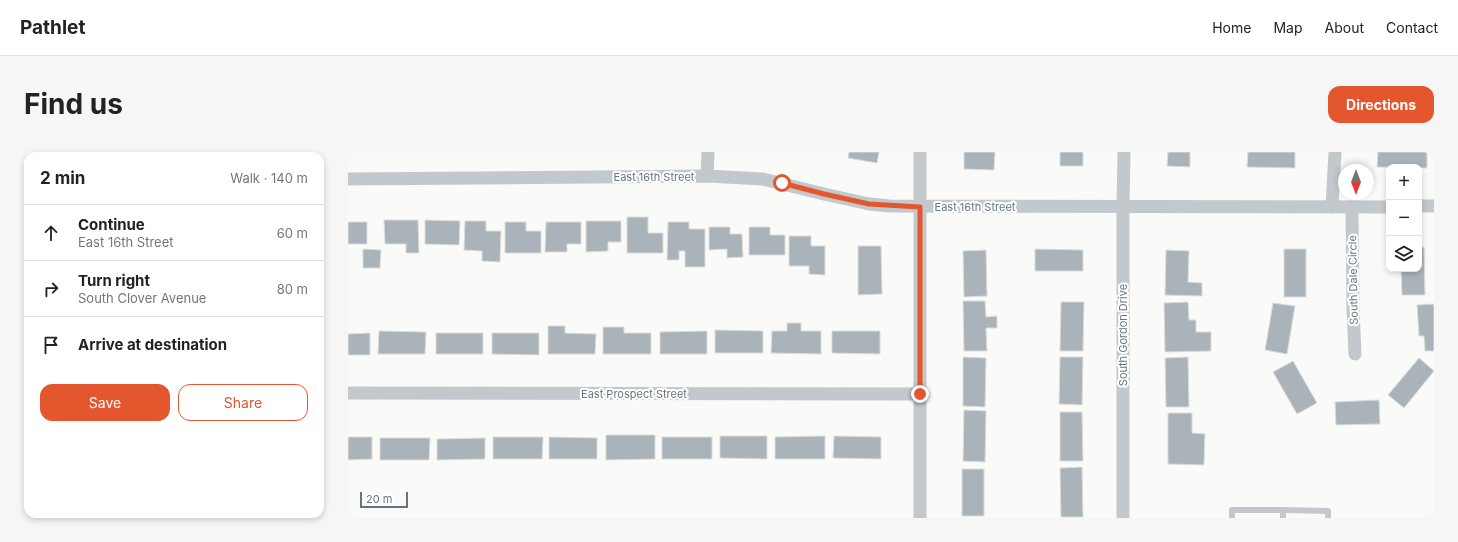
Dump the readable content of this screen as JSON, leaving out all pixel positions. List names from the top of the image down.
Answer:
{
  "streets": {
    "street": [
      "East 16th Street",
      "South Dale Circle",
      "South Gordon Drive",
      "East Prospect Street"
    ]
  },
  "crossings": [
    ["East 16th Street", "South Dale Circle"],
    ["East 16th Street", "South Gordon Drive"]
  ],
  "scale_bar": "20 m",
  "north": "bottom",
  "page": {
    "header": "Pathlet",
    "nav": [
      "Home",
      "Map",
      "About",
      "Contact"
    ],
    "buttons": [
      "Directions",
      ["Save", "Share"]
    ],
    "title": "Find us",
    "heading": ["2 min", "Walk · 140 m"],
    "map_buttons": ["+", "−"],
    "list": [
      ["Continue", "East 16th Street", "60 m"],
      ["Turn right", "South Clover Avenue", "80 m"],
      "Arrive at destination"
    ],
    "scale": "20 m"
  }
}
